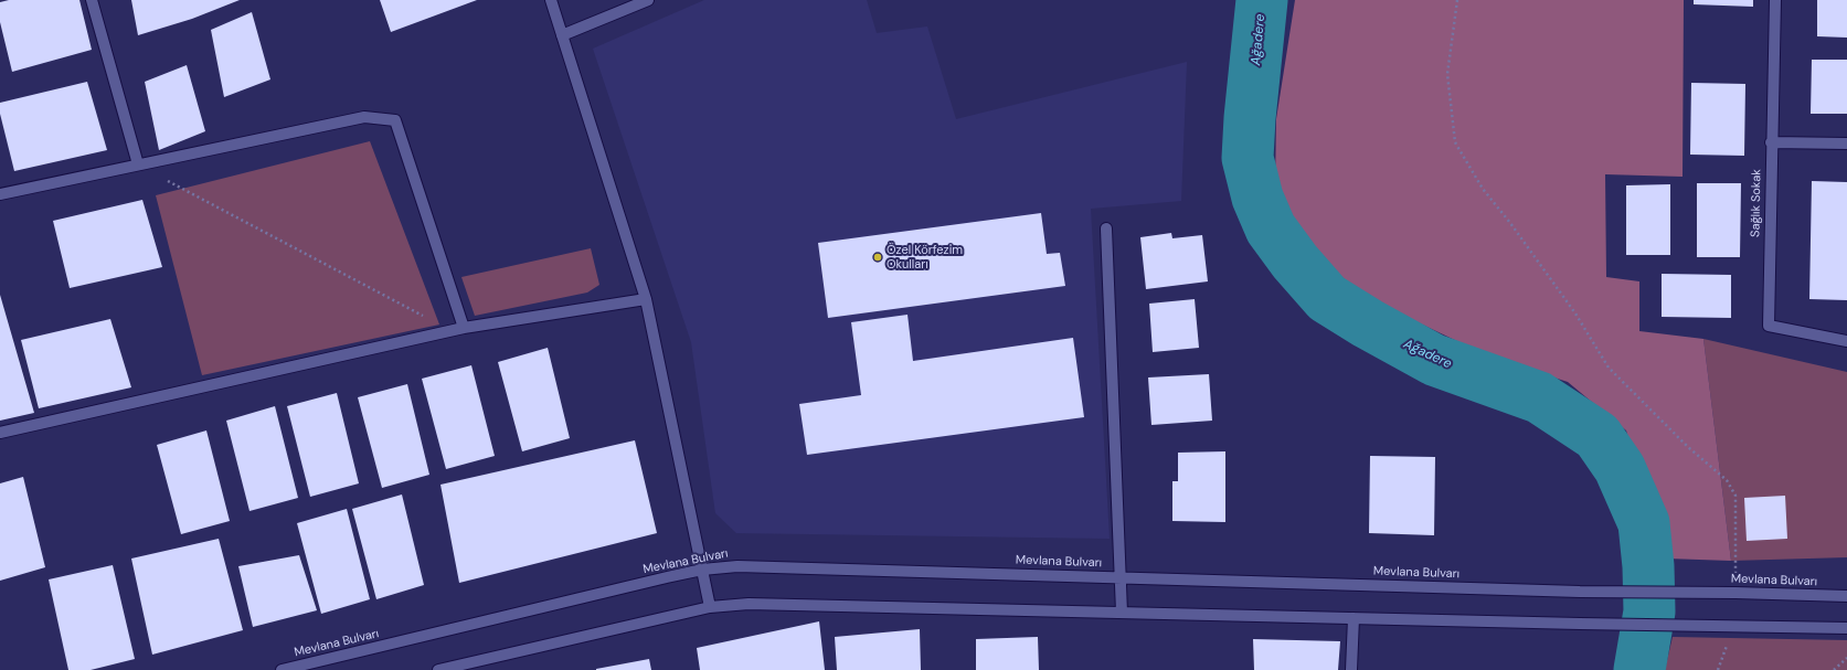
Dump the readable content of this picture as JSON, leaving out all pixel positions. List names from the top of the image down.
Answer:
{
  "streets": {
    "street": ["Sağlık Sokak", "Mevlana Bulvarı"]
  },
  "water": ["Ağadere"],
  "places": ["Özel Körfezim Okulları"]
}
